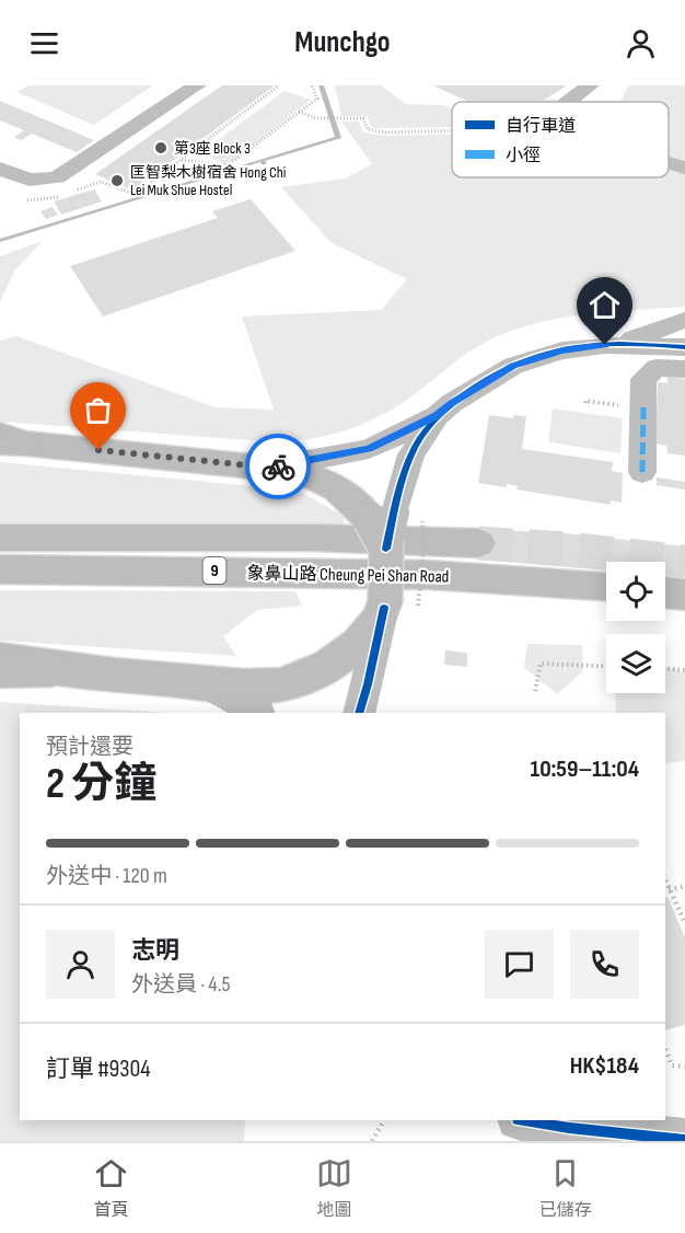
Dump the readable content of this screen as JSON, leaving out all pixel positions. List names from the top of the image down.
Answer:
{
  "streets": {
    "main road": ["9", "象鼻山路 Cheung Pei Shan Road"]
  },
  "places": ["第3座 Block 3", "匡智梨木樹宿舍 Hong Chi Lei Muk Shue Hostel"],
  "legend": ["自行車道", "小徑"],
  "page": {
    "header": "Munchgo",
    "heading": ["2 分鐘", "預計還要", "10:59–11:04"],
    "panel": [
      "志明",
      "外送員 · 4.5",
      "訂單 #9304",
      "HK$184"
    ],
    "bar": "外送中 · 120 m",
    "tabs": ["首頁", "地圖", "已儲存"]
  }
}
